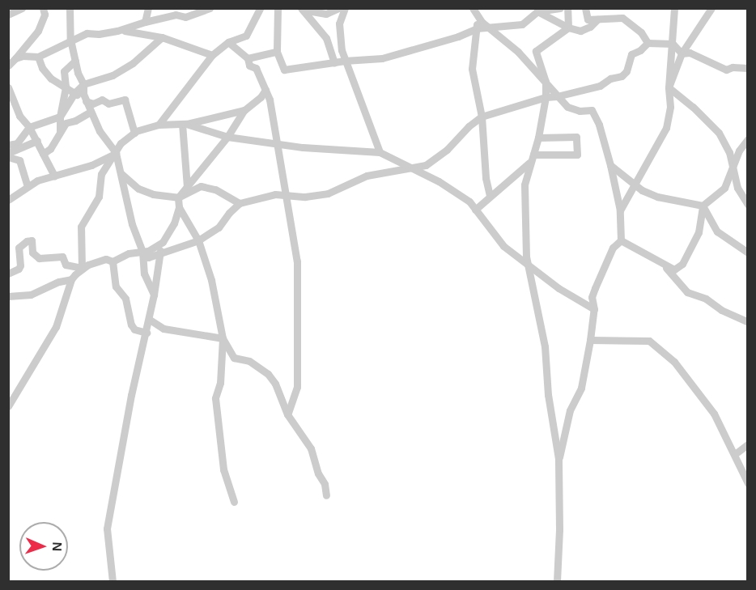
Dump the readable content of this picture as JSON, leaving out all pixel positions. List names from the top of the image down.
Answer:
{
  "north": "right"
}
